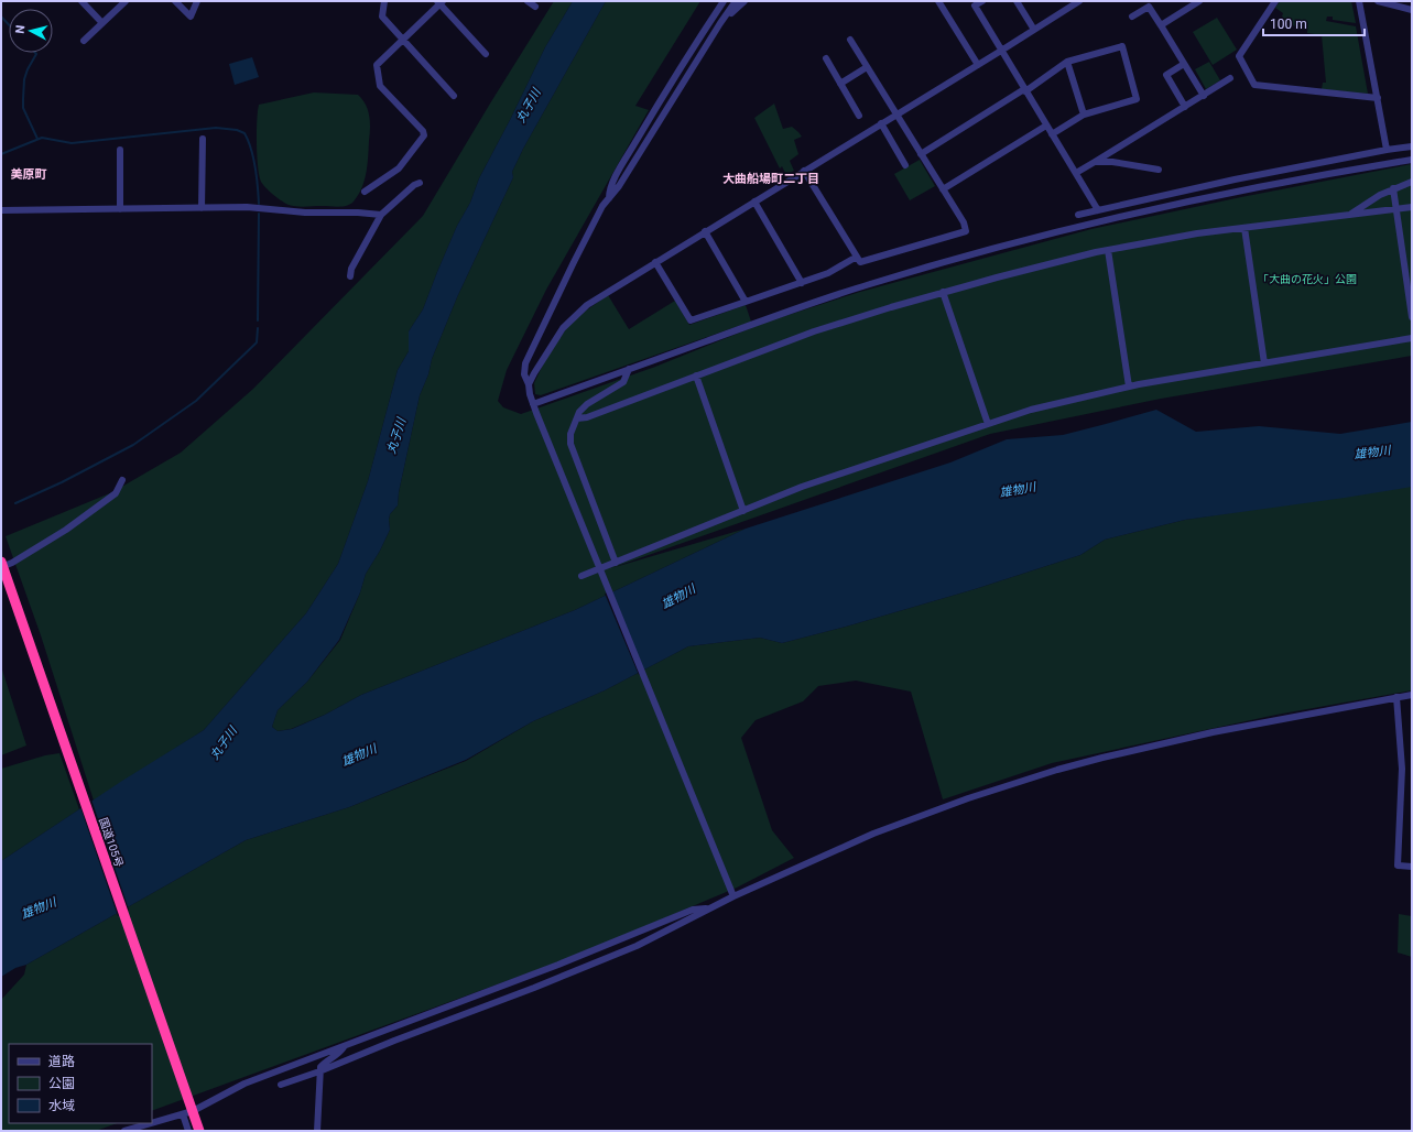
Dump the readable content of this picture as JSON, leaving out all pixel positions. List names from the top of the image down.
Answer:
{
  "streets": {
    "highway": ["国道105号"]
  },
  "districts": ["美原町", "大曲船場町二丁目"],
  "water": ["丸子川", "雄物川"],
  "parks": ["「大曲の花火」公園"],
  "legend": ["道路", "公園", "水域"],
  "scale_bar": "100 m",
  "north": "left"
}
